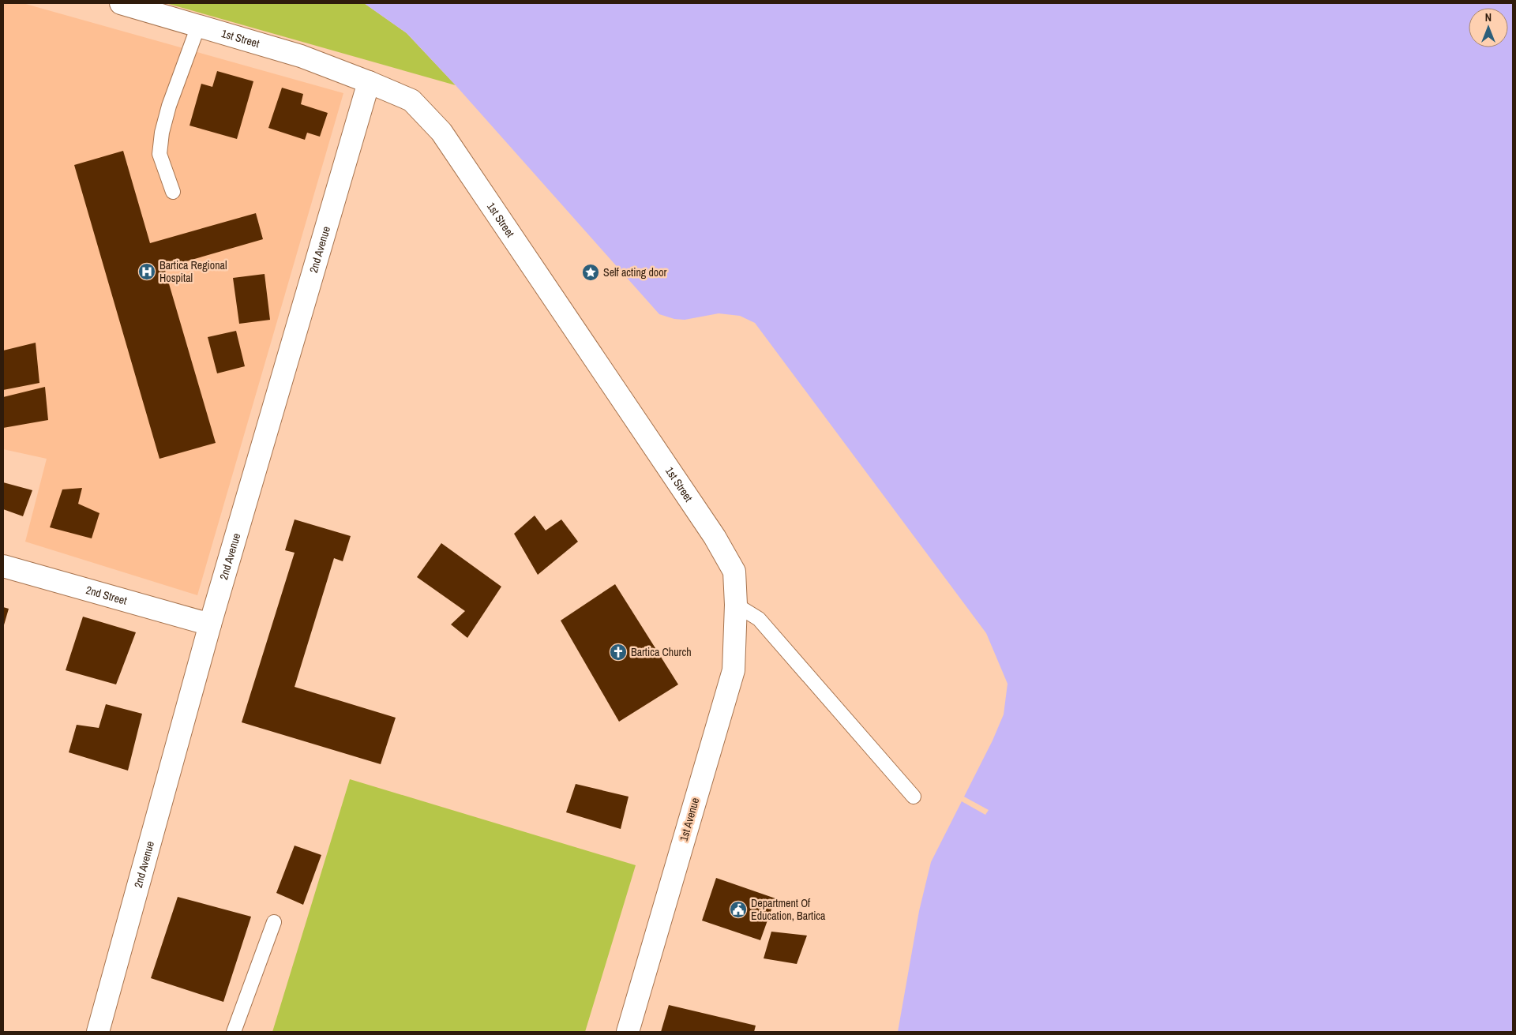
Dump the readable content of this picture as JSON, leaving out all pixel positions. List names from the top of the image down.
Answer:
{
  "streets": {
    "street": [
      "1st Street",
      "2nd Avenue",
      "2nd Street",
      "1st Avenue"
    ]
  },
  "crossings": [
    ["1st Street", "2nd Avenue"],
    ["1st Street", "1st Avenue"],
    ["2nd Avenue", "2nd Street"]
  ],
  "places": {
    "hospital": ["Bartica Regional Hospital"],
    "place": ["Self acting door"],
    "church": ["Bartica Church"],
    "public building": ["Department Of Education, Bartica"]
  },
  "north": "top"
}
